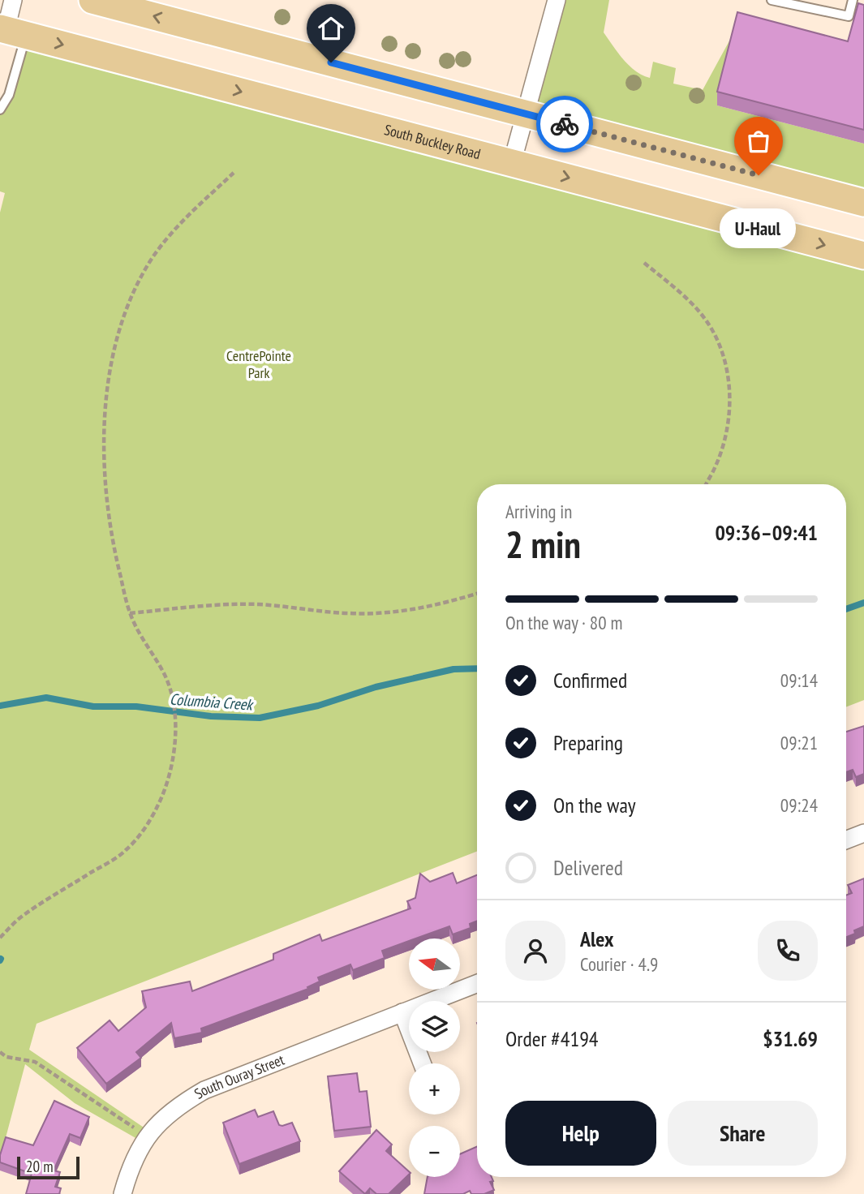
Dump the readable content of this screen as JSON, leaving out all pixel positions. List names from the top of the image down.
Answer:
{
  "streets": {
    "main road": ["South Buckley Road"],
    "street": ["South Ouray Street"]
  },
  "water": ["Columbia Creek"],
  "parks": ["CentrePointe Park"],
  "places": ["U-Haul"],
  "scale_bar": "20 m",
  "north": "left",
  "page": {
    "bubble": "U-Haul",
    "heading": ["2 min", "Arriving in", "09:36–09:41"],
    "panel": [
      "Alex",
      "Courier · 4.9",
      "Order #4194",
      "$31.69"
    ],
    "bar": "On the way · 80 m",
    "list": [
      ["Confirmed", "09:14"],
      ["Preparing", "09:21"],
      ["On the way", "09:24"],
      "Delivered"
    ],
    "map_buttons": ["+", "−"],
    "buttons": ["Help", "Share"],
    "scale": "20 m"
  }
}
